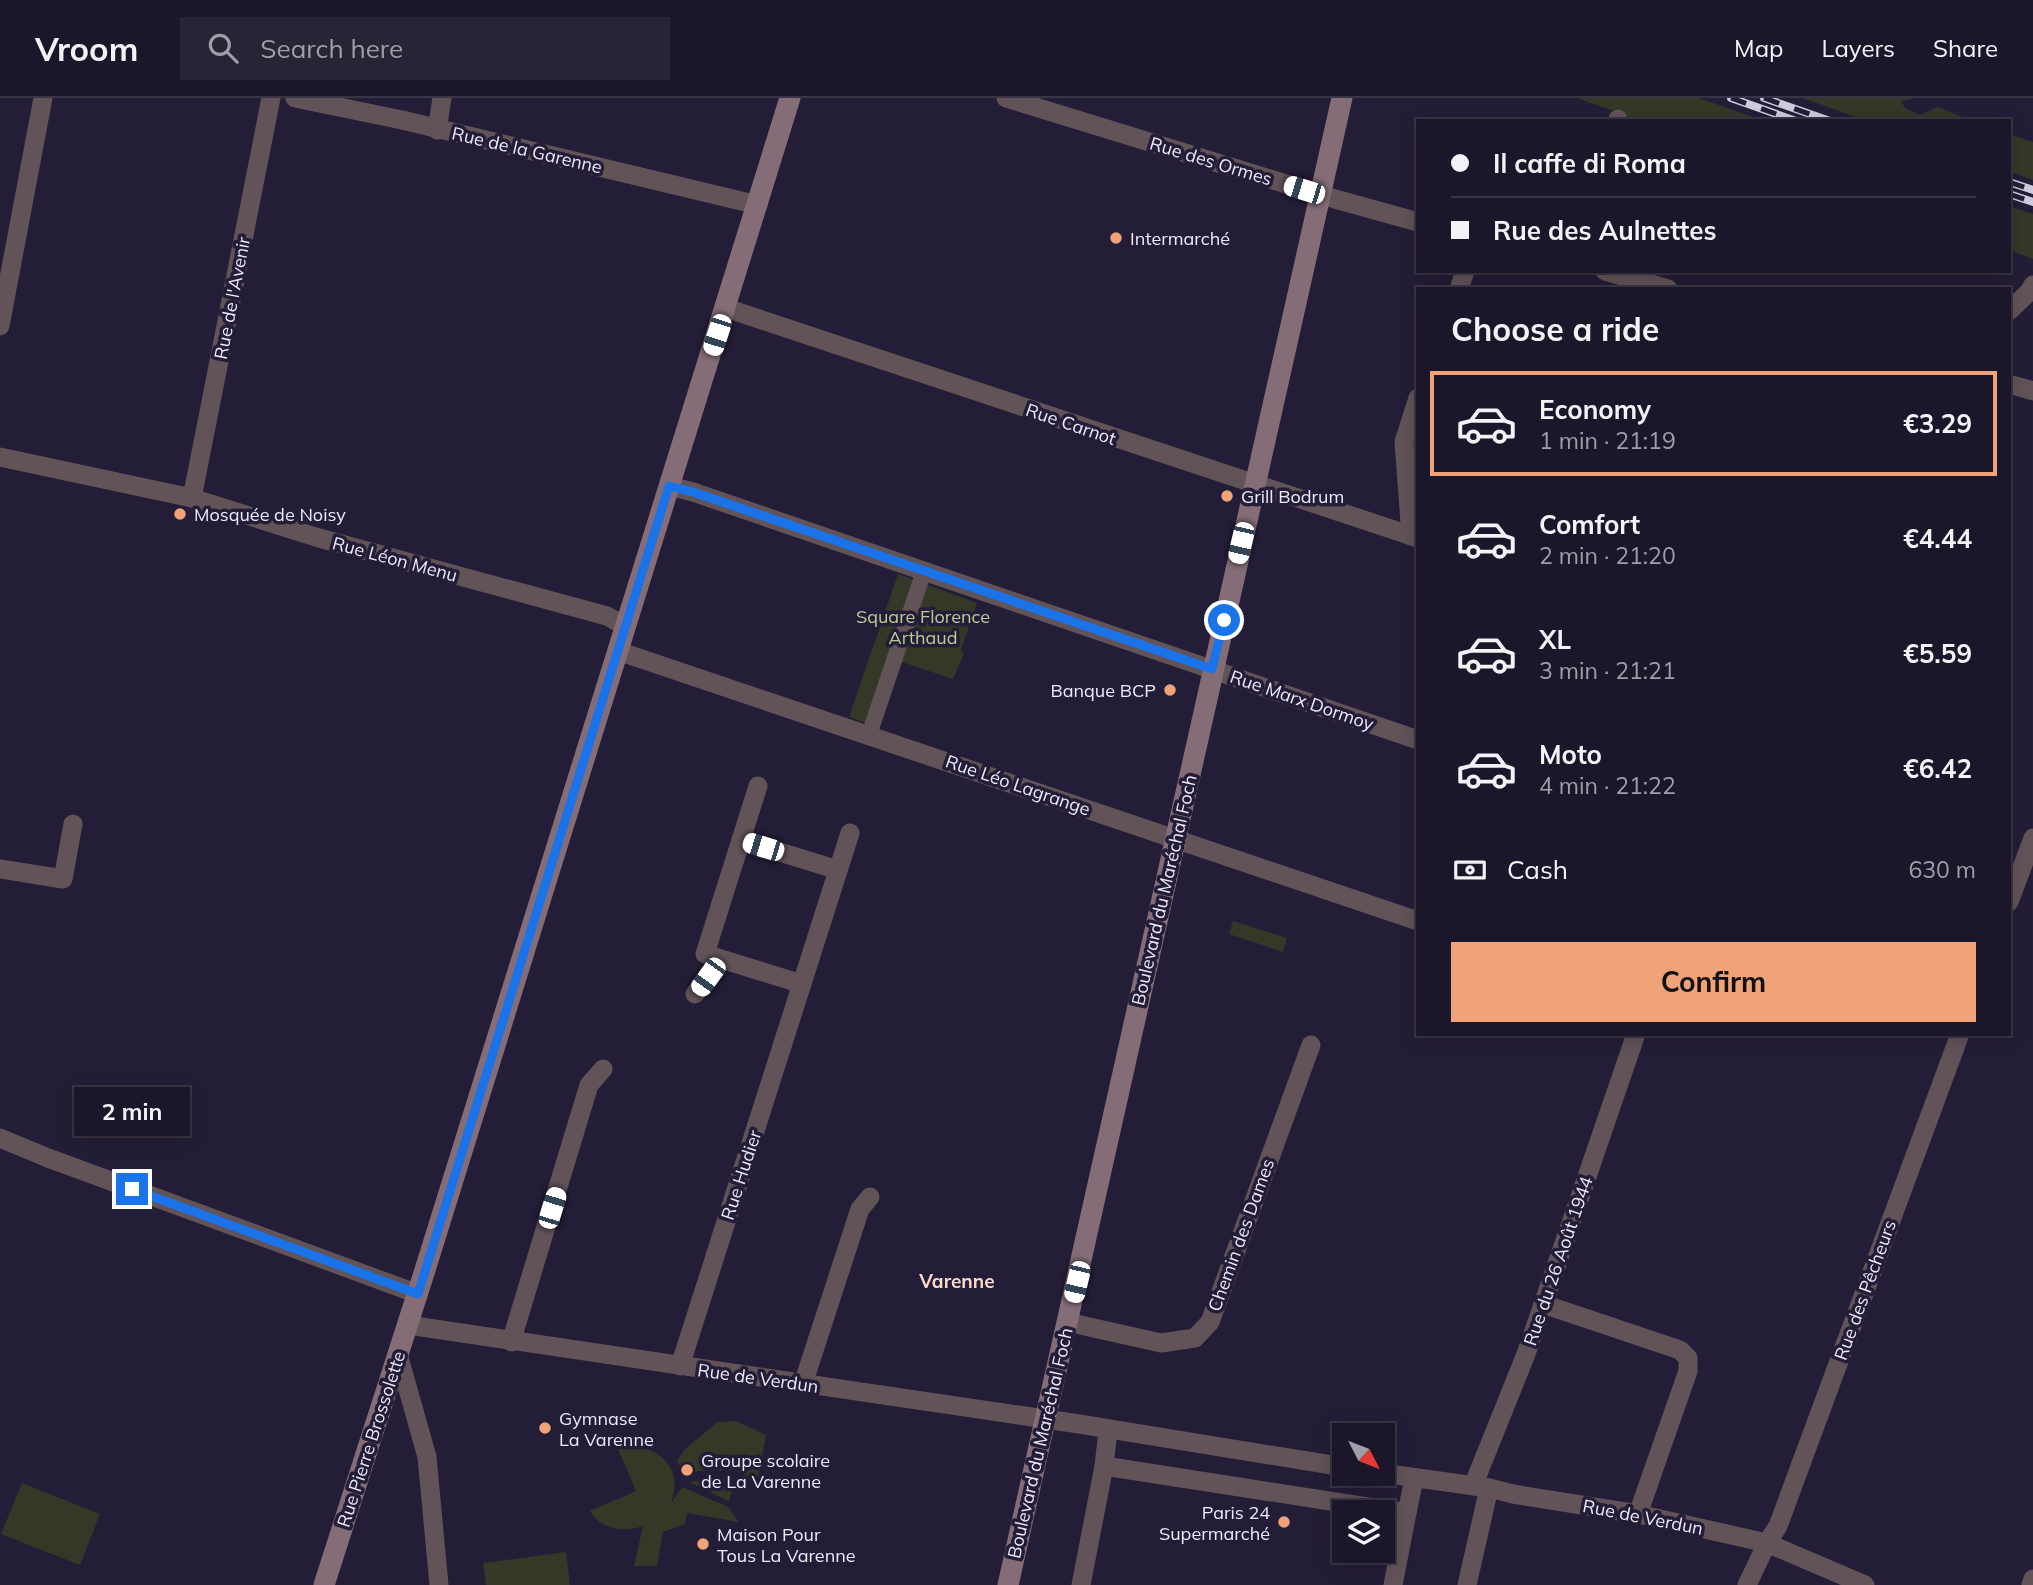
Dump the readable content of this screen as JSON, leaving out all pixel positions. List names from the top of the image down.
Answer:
{
  "streets": {
    "main road": ["Boulevard du Maréchal Foch", "Rue Pierre Brossolette"],
    "street": [
      "Rue de la Garenne",
      "Rue des Ormes",
      "Rue de l'Avenir",
      "Rue Carnot",
      "Rue Léon Menu",
      "Rue Marx Dormoy",
      "Rue Léo Lagrange",
      "Rue Hudier",
      "Chemin des Dames",
      "Rue du 26 Août 1944",
      "Rue des Pêcheurs",
      "Rue de Verdun"
    ]
  },
  "crossings": [
    ["Rue de la Garenne", "Rue Pierre Brossolette"],
    ["Rue des Ormes", "Boulevard du Maréchal Foch"],
    ["Rue de l'Avenir", "Rue Léon Menu"],
    ["Rue Carnot", "Boulevard du Maréchal Foch"],
    ["Rue Carnot", "Rue Pierre Brossolette"],
    ["Rue Léon Menu", "Rue Pierre Brossolette"],
    ["Rue Marx Dormoy", "Boulevard du Maréchal Foch"],
    ["Rue Marx Dormoy", "Rue Pierre Brossolette"],
    ["Rue Léo Lagrange", "Boulevard du Maréchal Foch"],
    ["Rue Léo Lagrange", "Rue Pierre Brossolette"],
    ["Boulevard du Maréchal Foch", "Chemin des Dames"],
    ["Boulevard du Maréchal Foch", "Rue de Verdun"],
    ["Rue Hudier", "Rue de Verdun"],
    ["Rue du 26 Août 1944", "Rue de Verdun"],
    ["Rue des Pêcheurs", "Rue de Verdun"],
    ["Rue de Verdun", "Rue Pierre Brossolette"]
  ],
  "districts": ["Varenne"],
  "parks": ["Square Florence Arthaud"],
  "places": [
    "Intermarché",
    "Grill Bodrum",
    "Mosquée de Noisy",
    "Banque BCP",
    "Gymnase La Varenne",
    "Groupe scolaire de La Varenne",
    "Paris 24 Supermarché",
    "Maison Pour Tous La Varenne"
  ],
  "north": "bottom right",
  "page": {
    "header": "Vroom",
    "search": "Search here",
    "nav": ["Map", "Layers", "Share"],
    "banner": ["Il caffe di Roma", "Rue des Aulnettes"],
    "heading": "Choose a ride",
    "list": [
      {
        "name": "Economy",
        "note": "1 min · 21:19",
        "value": "€3.29"
      },
      {
        "name": "Comfort",
        "note": "2 min · 21:20",
        "value": "€4.44"
      },
      {
        "name": "XL",
        "note": "3 min · 21:21",
        "value": "€5.59"
      },
      {
        "name": "Moto",
        "note": "4 min · 21:22",
        "value": "€6.42"
      }
    ],
    "pay": ["Cash", "630 m"],
    "buttons": "Confirm",
    "bubble": "2 min"
  }
}
